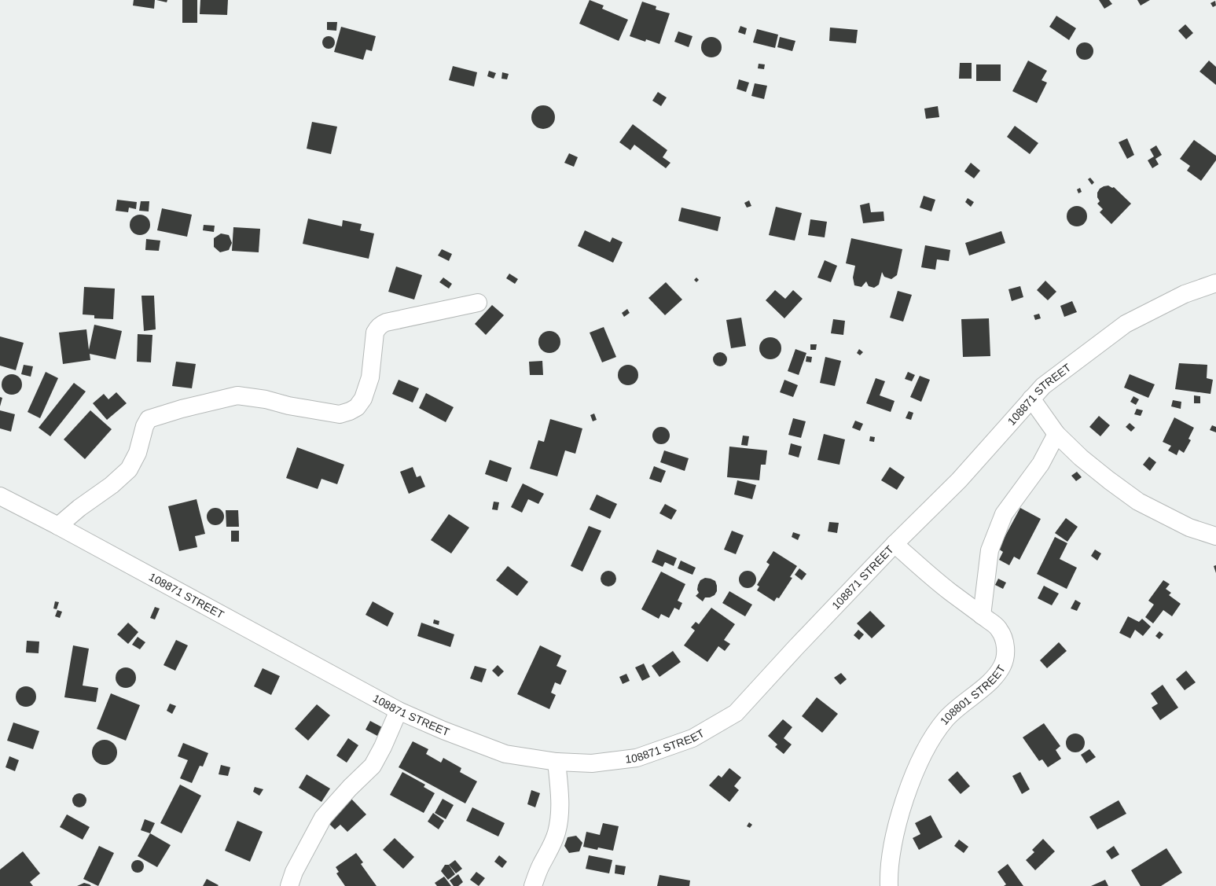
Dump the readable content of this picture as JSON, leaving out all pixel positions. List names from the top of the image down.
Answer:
{
  "streets": {
    "street": ["108871 STREET", "108801 STREET"]
  },
  "crossings": [
    ["108871 STREET", "108801 STREET"]
  ]
}
